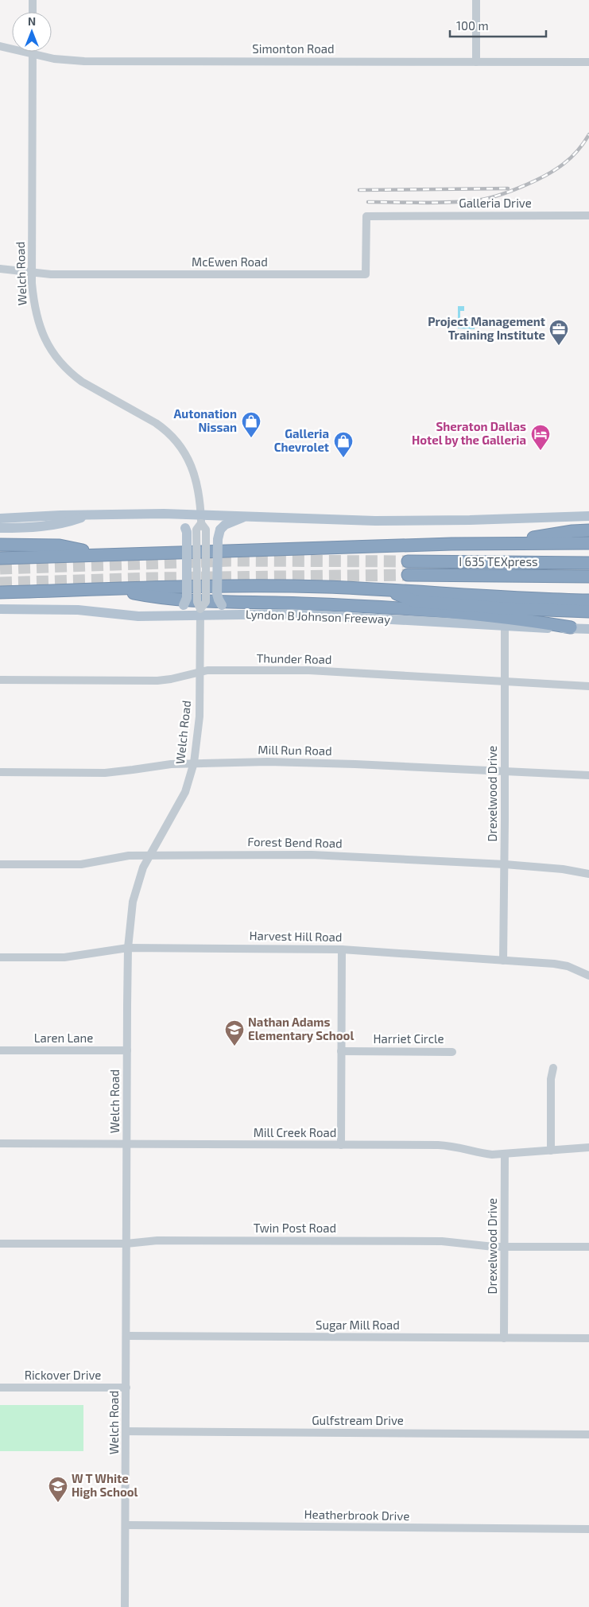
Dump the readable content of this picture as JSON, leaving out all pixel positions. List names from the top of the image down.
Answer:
{
  "streets": {
    "highway": ["I 635 TEXpress"],
    "main road": ["Lyndon B Johnson Freeway"],
    "street": [
      "Simonton Road",
      "Galleria Drive",
      "McEwen Road",
      "Welch Road",
      "Thunder Road",
      "Mill Run Road",
      "Drexelwood Drive",
      "Forest Bend Road",
      "Harvest Hill Road",
      "Laren Lane",
      "Harriet Circle",
      "Mill Creek Road",
      "Twin Post Road",
      "Sugar Mill Road",
      "Rickover Drive",
      "Gulfstream Drive",
      "Heatherbrook Drive"
    ]
  },
  "crossings": [
    ["Simonton Road", "Welch Road"],
    ["Galleria Drive", "McEwen Road"],
    ["McEwen Road", "Welch Road"],
    ["Welch Road", "Lyndon B Johnson Freeway"],
    ["Welch Road", "Thunder Road"],
    ["Welch Road", "Mill Run Road"],
    ["Welch Road", "Forest Bend Road"],
    ["Welch Road", "Harvest Hill Road"],
    ["Welch Road", "Laren Lane"],
    ["Welch Road", "Mill Creek Road"],
    ["Welch Road", "Twin Post Road"],
    ["Welch Road", "Sugar Mill Road"],
    ["Welch Road", "Rickover Drive"],
    ["Welch Road", "Gulfstream Drive"],
    ["Welch Road", "Heatherbrook Drive"],
    ["Lyndon B Johnson Freeway", "Drexelwood Drive"],
    ["Thunder Road", "Drexelwood Drive"],
    ["Mill Run Road", "Drexelwood Drive"],
    ["Drexelwood Drive", "Forest Bend Road"],
    ["Drexelwood Drive", "Harvest Hill Road"],
    ["Drexelwood Drive", "Mill Creek Road"],
    ["Drexelwood Drive", "Twin Post Road"],
    ["Drexelwood Drive", "Sugar Mill Road"]
  ],
  "places": {
    "office": ["Project Management Training Institute"],
    "shop": ["Autonation Nissan", "Galleria Chevrolet"],
    "hotel": ["Sheraton Dallas Hotel by the Galleria"],
    "school or university": ["Nathan Adams Elementary School", "W T White High School"]
  },
  "scale_bar": "100 m",
  "north": "top"
}
